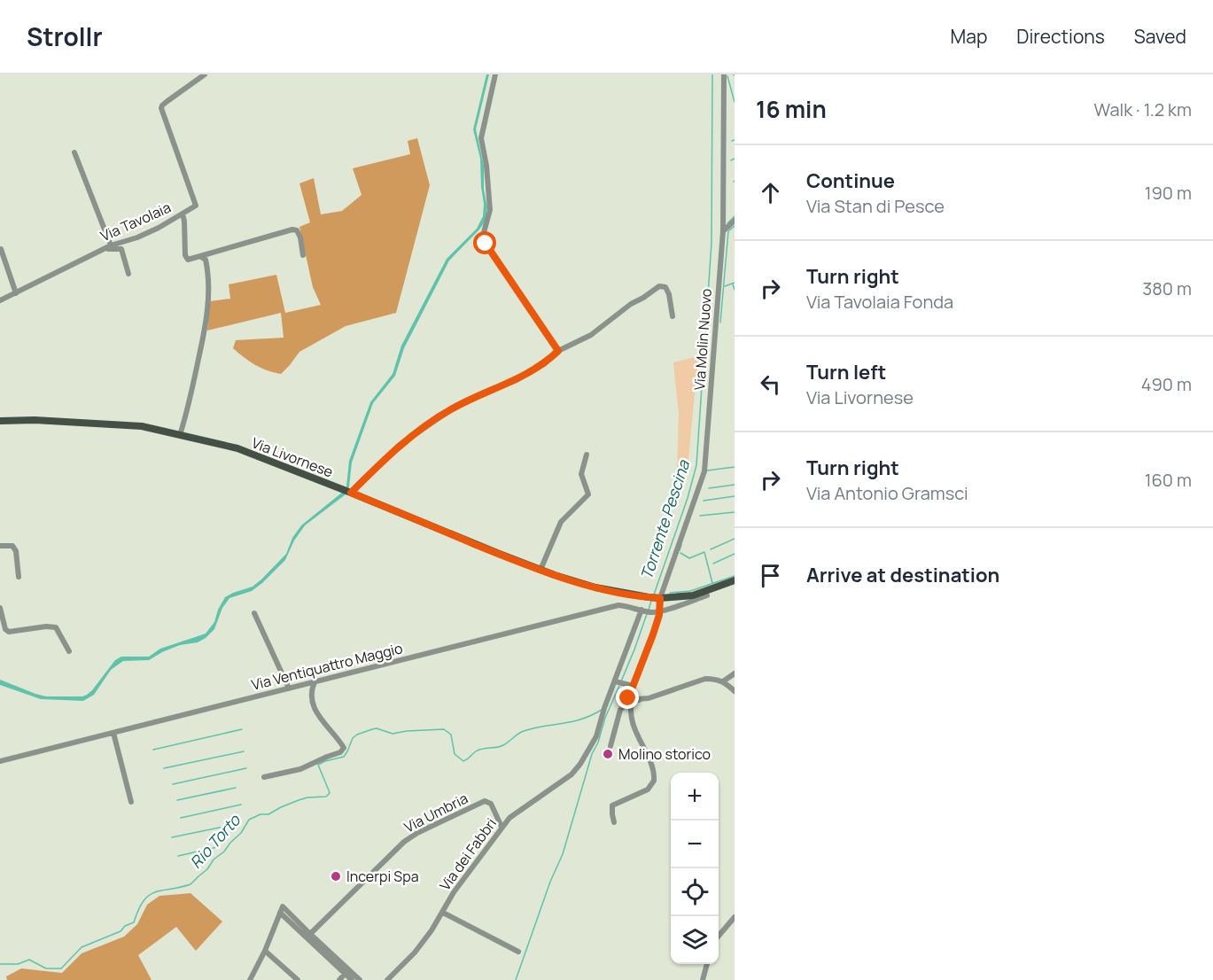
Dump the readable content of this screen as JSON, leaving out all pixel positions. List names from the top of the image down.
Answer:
{
  "streets": {
    "main road": ["Via Livornese"],
    "street": [
      "Via Tavolaia",
      "Via Molin Nuovo",
      "Via Ventiquattro Maggio",
      "Via Umbria",
      "Via dei Fabbri"
    ]
  },
  "crossings": [
    ["Via Molin Nuovo", "Via Livornese"],
    ["Via Molin Nuovo", "Via Ventiquattro Maggio"],
    ["Via Ventiquattro Maggio", "Via dei Fabbri"],
    ["Via Umbria", "Via dei Fabbri"]
  ],
  "water": ["Torrente Pescina", "Rio Torto"],
  "places": ["Molino storico", "Incerpi Spa"],
  "page": {
    "header": "Strollr",
    "nav": ["Map", "Directions", "Saved"],
    "heading": ["16 min", "Walk · 1.2 km"],
    "list": [
      ["Continue", "Via Stan di Pesce", "190 m"],
      ["Turn right", "Via Tavolaia Fonda", "380 m"],
      ["Turn left", "Via Livornese", "490 m"],
      ["Turn right", "Via Antonio Gramsci", "160 m"],
      "Arrive at destination"
    ],
    "map_buttons": ["+", "−"]
  }
}
